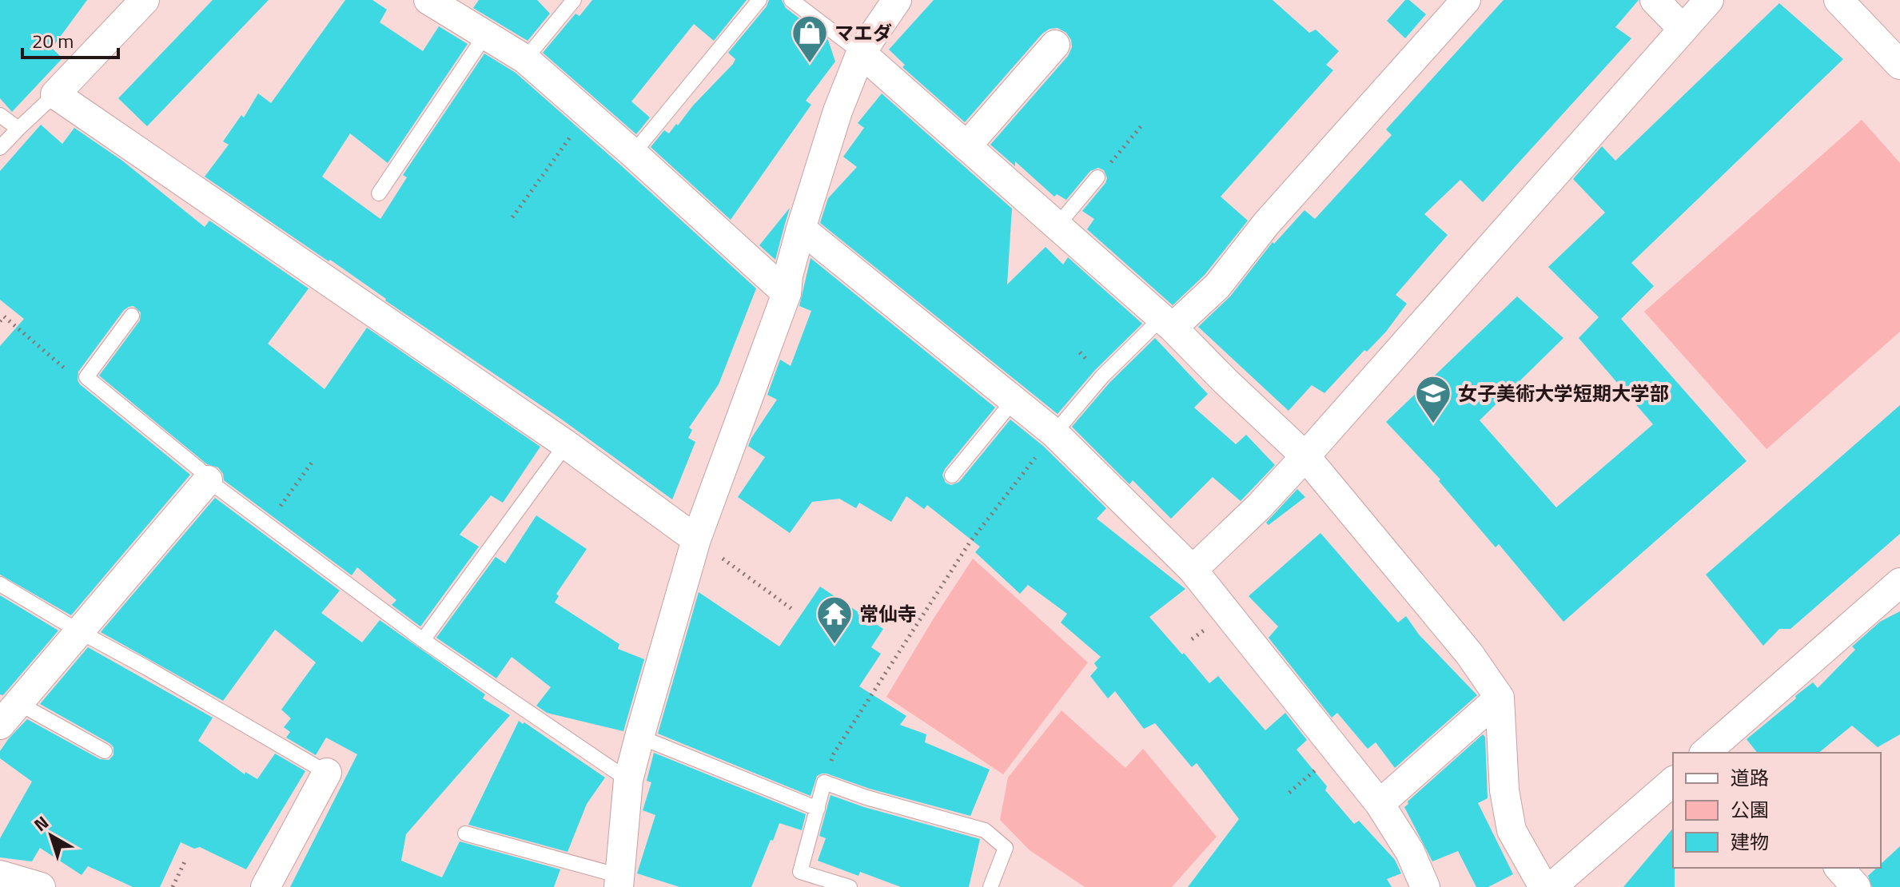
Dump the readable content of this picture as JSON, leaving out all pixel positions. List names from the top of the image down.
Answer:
{
  "places": {
    "shop": ["マエダ"],
    "school or university": ["女子美術大学短期大学部"],
    "temple": ["常仙寺"]
  },
  "legend": ["道路", "公園", "建物"],
  "scale_bar": "20 m",
  "north": "top left"
}
